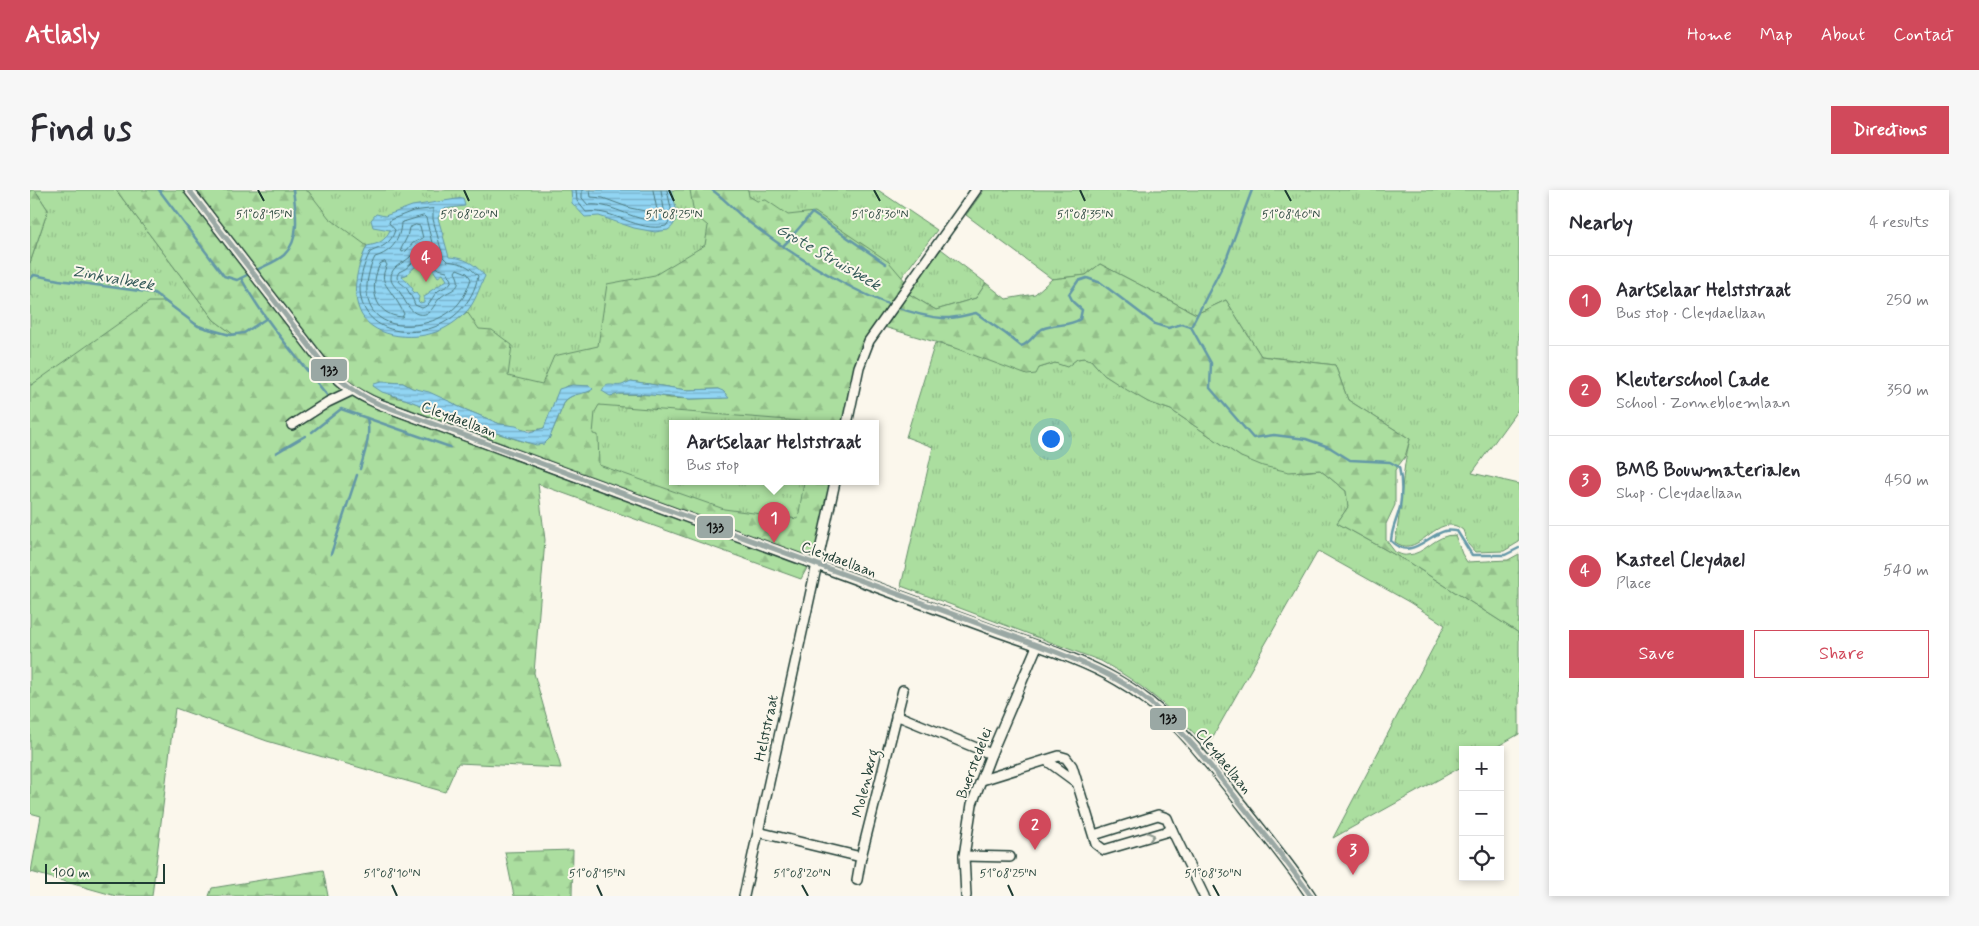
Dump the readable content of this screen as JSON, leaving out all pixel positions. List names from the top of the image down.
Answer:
{
  "streets": {
    "street": [
      "Cleydaellaan",
      "Helststraat",
      "Buerstedelei",
      "Molenberg"
    ]
  },
  "crossings": [
    ["Cleydaellaan", "Helststraat"],
    ["Cleydaellaan", "Buerstedelei"]
  ],
  "water": ["Grote Struisbeek", "Zinkvalbeek"],
  "lines": ["transit line 133"],
  "scale_bar": "100 m",
  "page": {
    "header": "Atlasly",
    "nav": [
      "Home",
      "Map",
      "About",
      "Contact"
    ],
    "buttons": [
      "Directions",
      ["Save", "Share"]
    ],
    "title": "Find us",
    "heading": ["Nearby", "4 results"],
    "pins": [
      "4",
      "1",
      "2",
      "3"
    ],
    "list": [
      {
        "mark": "1",
        "name": "Aartselaar Helststraat",
        "note": "Bus stop · Cleydaellaan",
        "value": "250 m"
      },
      {
        "mark": "2",
        "name": "Kleuterschool Cade",
        "note": "School · Zonnebloemlaan",
        "value": "350 m"
      },
      {
        "mark": "3",
        "name": "BMB Bouwmaterialen",
        "note": "Shop · Cleydaellaan",
        "value": "450 m"
      },
      {
        "mark": "4",
        "name": "Kasteel Cleydael",
        "note": "Place",
        "value": "540 m"
      }
    ],
    "popup": ["Aartselaar Helststraat", "Bus stop"],
    "map_buttons": ["+", "−"],
    "scale": "100 m"
  },
  "coordinates": [
    "51°08'15\"N",
    "51°08'20\"N",
    "51°08'25\"N",
    "51°08'30\"N",
    "51°08'35\"N",
    "51°08'40\"N",
    "51°08'10\"N"
  ]
}
